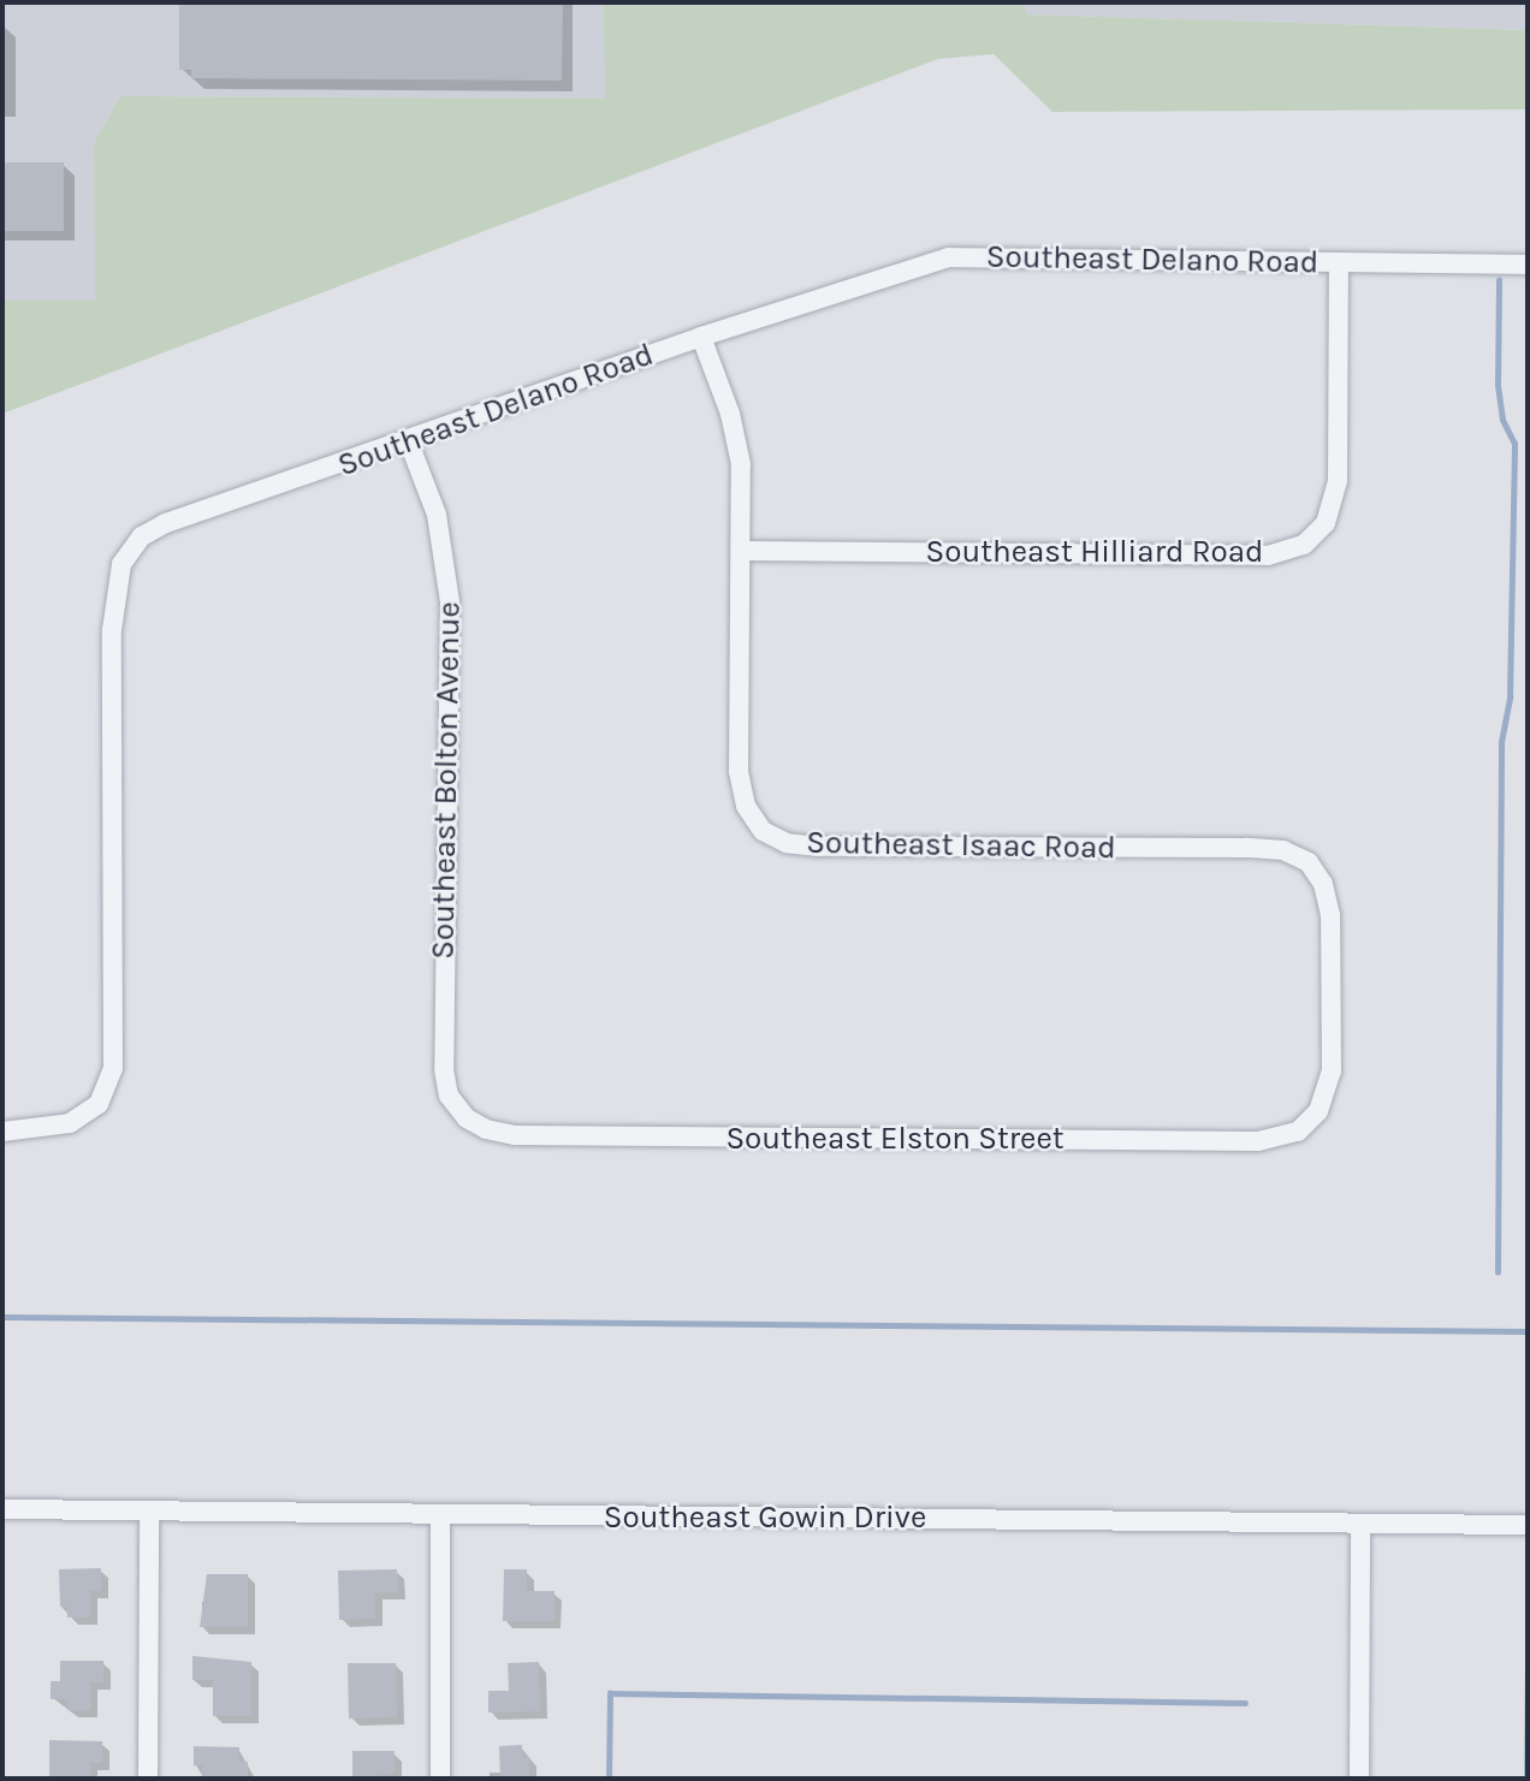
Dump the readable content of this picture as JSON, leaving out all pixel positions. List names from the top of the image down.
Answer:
{
  "streets": {
    "street": [
      "Southeast Delano Road",
      "Southeast Hilliard Road",
      "Southeast Bolton Avenue",
      "Southeast Isaac Road",
      "Southeast Elston Street",
      "Southeast Gowin Drive"
    ]
  },
  "crossings": [
    ["Southeast Delano Road", "Southeast Hilliard Road"],
    ["Southeast Delano Road", "Southeast Bolton Avenue"],
    ["Southeast Delano Road", "Southeast Isaac Road"],
    ["Southeast Hilliard Road", "Southeast Isaac Road"],
    ["Southeast Bolton Avenue", "Southeast Elston Street"],
    ["Southeast Isaac Road", "Southeast Elston Street"]
  ]
}
